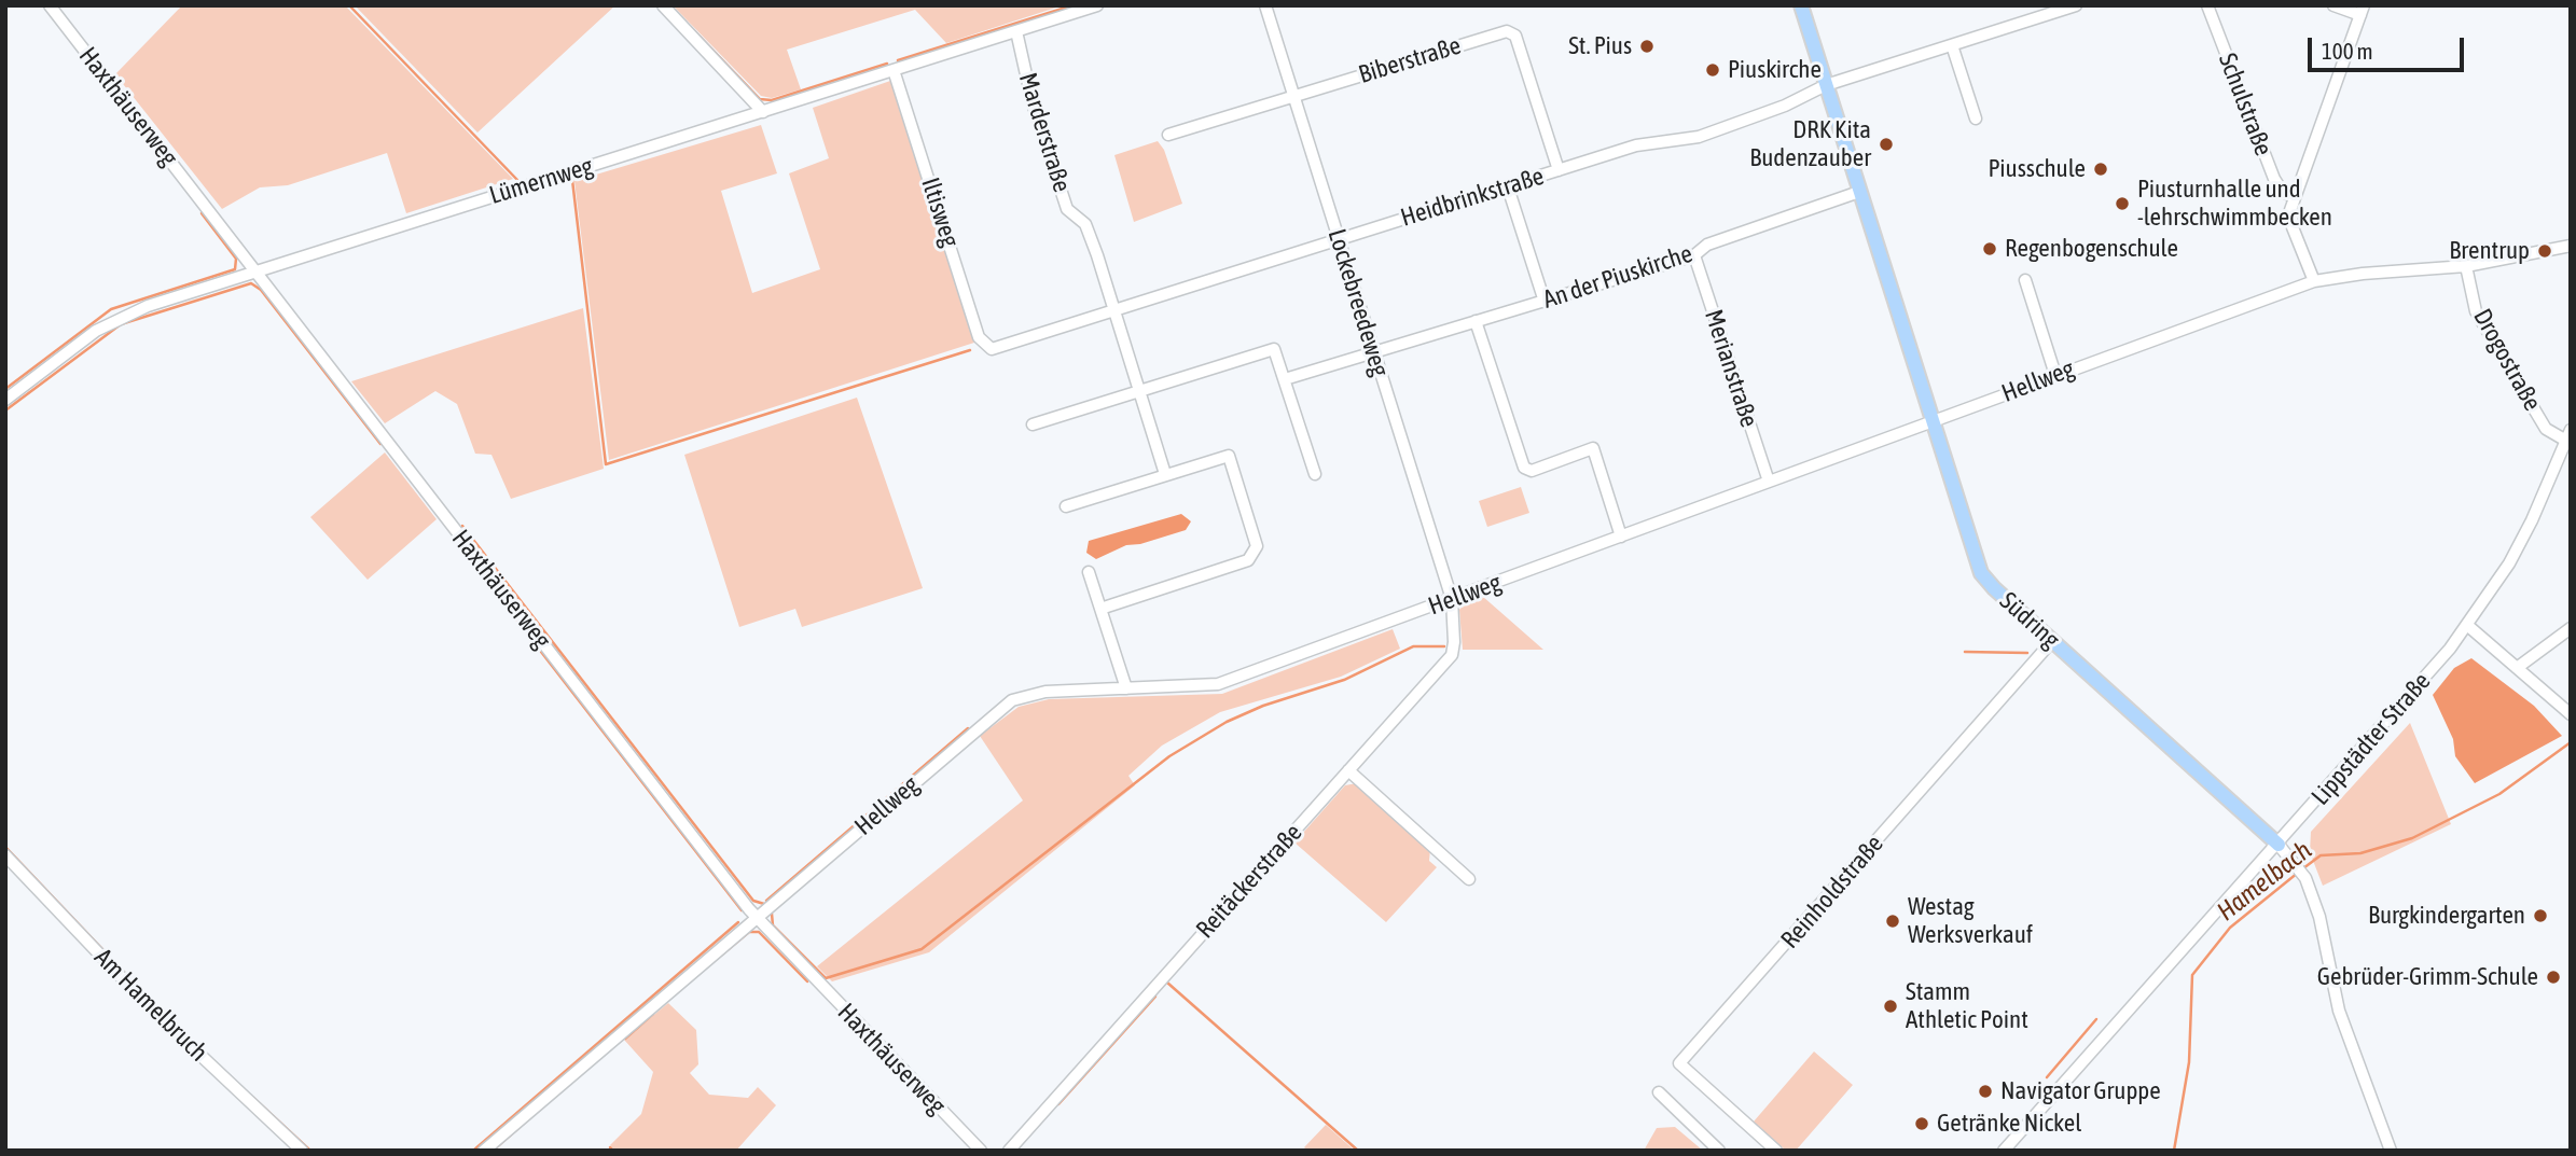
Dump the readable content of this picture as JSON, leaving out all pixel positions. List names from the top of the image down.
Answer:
{
  "streets": {
    "main road": ["Südring"],
    "street": [
      "Biberstraße",
      "Schulstraße",
      "Haxthäuserweg",
      "Marderstraße",
      "Lümernweg",
      "Heidbrinkstraße",
      "Iltisweg",
      "An der Piuskirche",
      "Lockebreedeweg",
      "Drogostraße",
      "Merianstraße",
      "Hellweg",
      "Lippstädter Straße",
      "Reitäckerstraße",
      "Reinholdstraße",
      "Am Hamelbruch"
    ]
  },
  "crossings": [
    ["Biberstraße", "Heidbrinkstraße"],
    ["Biberstraße", "Lockebreedeweg"],
    ["Haxthäuserweg", "Lümernweg"],
    ["Haxthäuserweg", "Hellweg"],
    ["Marderstraße", "Lümernweg"],
    ["Marderstraße", "Heidbrinkstraße"],
    ["Lümernweg", "Iltisweg"],
    ["Heidbrinkstraße", "Iltisweg"],
    ["Heidbrinkstraße", "Lockebreedeweg"],
    ["Heidbrinkstraße", "Südring"],
    ["An der Piuskirche", "Lockebreedeweg"],
    ["An der Piuskirche", "Merianstraße"],
    ["An der Piuskirche", "Südring"],
    ["Lockebreedeweg", "Hellweg"],
    ["Lockebreedeweg", "Reitäckerstraße"],
    ["Drogostraße", "Hellweg"],
    ["Drogostraße", "Lippstädter Straße"],
    ["Merianstraße", "Hellweg"],
    ["Hellweg", "Südring"],
    ["Hellweg", "Reitäckerstraße"],
    ["Südring", "Lippstädter Straße"],
    ["Südring", "Reinholdstraße"]
  ],
  "water": ["Hamelbach"],
  "places": [
    "St. Pius",
    "Piuskirche",
    "DRK Kita Budenzauber",
    "Piusschule",
    "Piusturnhalle und -lehrschwimmbecken",
    "Regenbogenschule",
    "Brentrup",
    "Burgkindergarten",
    "Westag Werksverkauf",
    "Gebrüder-Grimm-Schule",
    "Stamm Athletic Point",
    "Navigator Gruppe",
    "Getränke Nickel"
  ],
  "scale_bar": "100 m"
}
